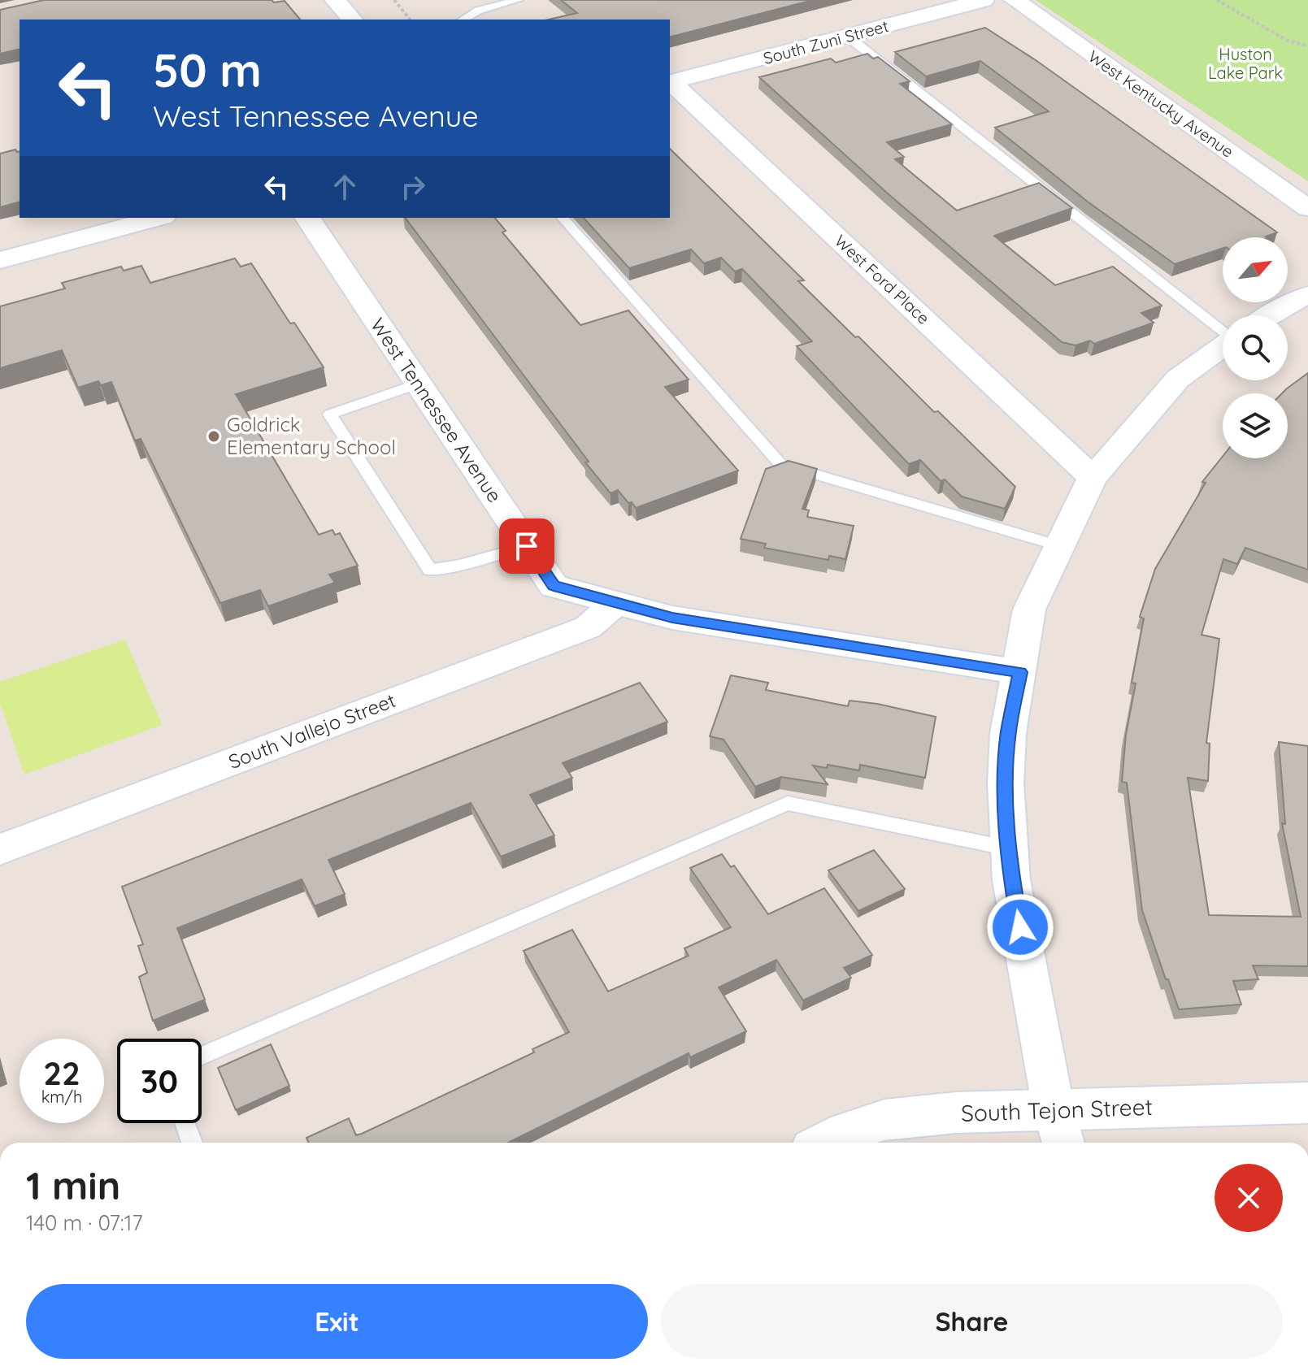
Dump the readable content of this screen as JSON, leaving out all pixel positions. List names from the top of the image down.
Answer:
{
  "streets": {
    "street": [
      "South Zuni Street",
      "West Kentucky Avenue",
      "West Ford Place",
      "West Tennessee Avenue",
      "South Vallejo Street",
      "South Tejon Street"
    ]
  },
  "crossings": [
    ["South Zuni Street", "West Ford Place"],
    ["West Tennessee Avenue", "South Vallejo Street"]
  ],
  "parks": ["Huston Lake Park"],
  "places": ["Goldrick Elementary School"],
  "north": "top right",
  "page": {
    "turn": ["50 m", "West Tennessee Avenue"],
    "speed": "22 km/h",
    "limit": "30",
    "heading": ["1 min", "140 m · 07:17"],
    "buttons": ["Exit", "Share"]
  }
}
